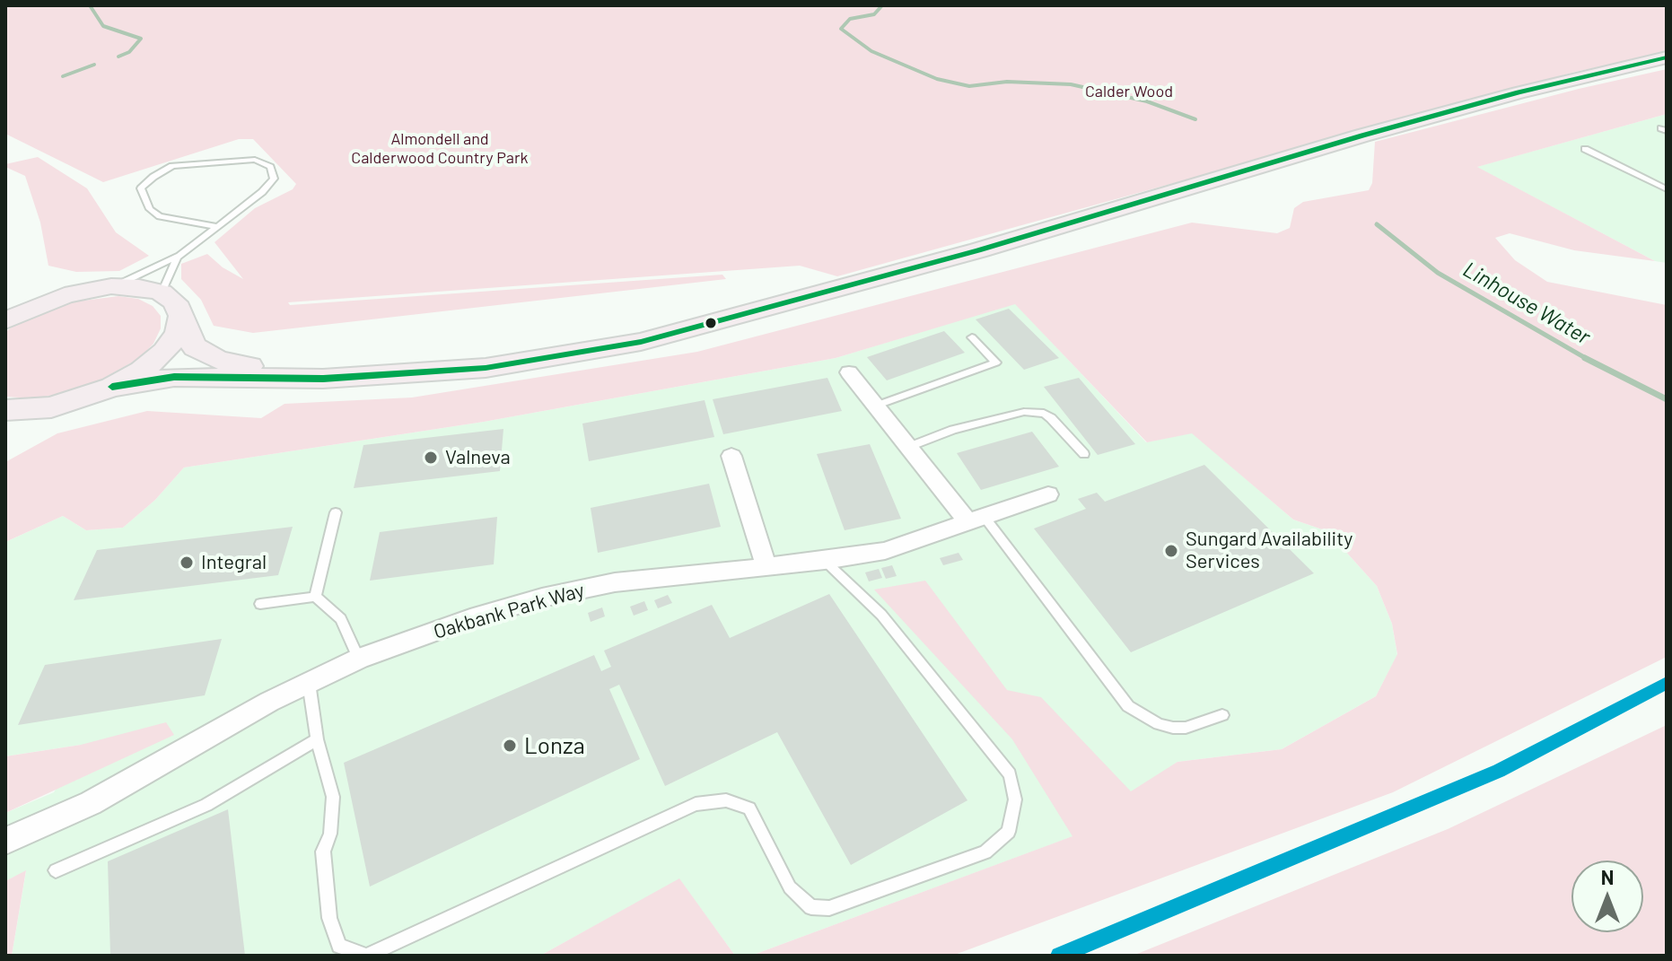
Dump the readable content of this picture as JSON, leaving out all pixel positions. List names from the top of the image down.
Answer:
{
  "streets": {
    "street": ["Oakbank Park Way"]
  },
  "water": ["Linhouse Water"],
  "parks": ["Calder Wood", "Almondell and Calderwood Country Park"],
  "places": [
    "Valneva",
    "Sungard Availability Services",
    "Integral",
    "Lonza"
  ],
  "north": "top"
}
